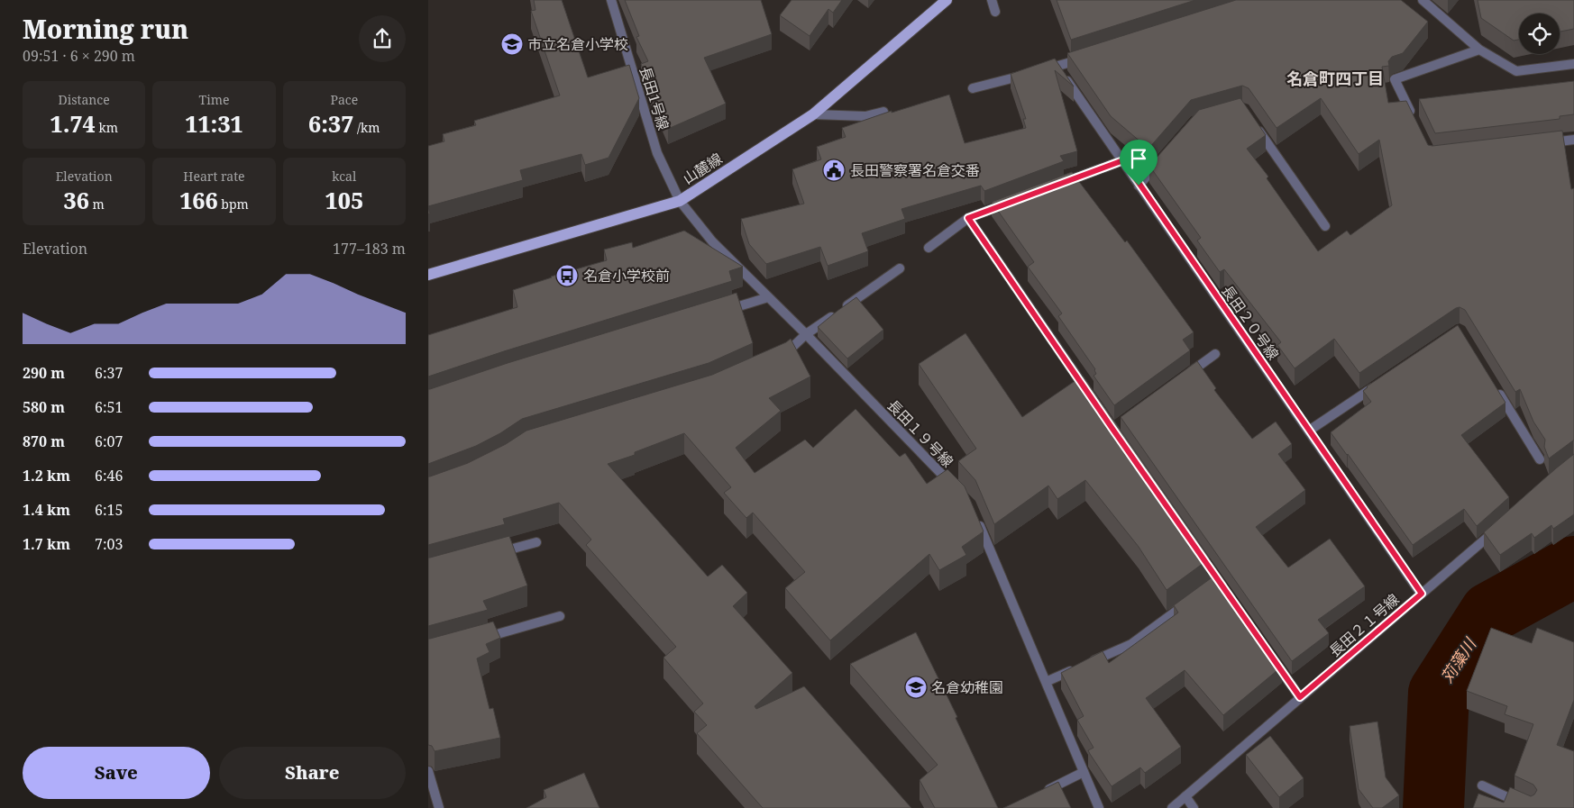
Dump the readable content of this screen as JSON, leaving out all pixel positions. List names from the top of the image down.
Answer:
{
  "streets": {
    "main road": ["山麓線"],
    "street": [
      "長田1号線",
      "長田２０号線",
      "長田１９号線",
      "長田２１号線"
    ]
  },
  "crossings": [
    ["長田1号線", "山麓線"],
    ["長田1号線", "長田１９号線"],
    ["山麓線", "長田１９号線"],
    ["長田２０号線", "長田２１号線"]
  ],
  "districts": ["名倉町四丁目"],
  "water": ["苅藻川"],
  "places": {
    "school or university": ["市立名倉小学校", "名倉幼稚園"],
    "public building": ["長田警察署名倉交番"],
    "bus stop": ["名倉小学校前"]
  },
  "page": {
    "heading": ["Morning run", "09:51 · 6 × 290 m"],
    "stats": [
      ["Distance", "1.74 km"],
      ["Time", "11:31"],
      ["Pace", "6:37 /km"],
      ["Elevation", "36 m"],
      ["Heart rate", "166 bpm"],
      ["kcal", "105"]
    ],
    "chart": ["Elevation", "177–183 m"],
    "list": [
      {
        "name": "290 m",
        "note": "6:37"
      },
      {
        "name": "580 m",
        "note": "6:51"
      },
      {
        "name": "870 m",
        "note": "6:07"
      },
      {
        "name": "1.2 km",
        "note": "6:46"
      },
      {
        "name": "1.4 km",
        "note": "6:15"
      },
      {
        "name": "1.7 km",
        "note": "7:03"
      }
    ],
    "buttons": ["Save", "Share"]
  }
}
